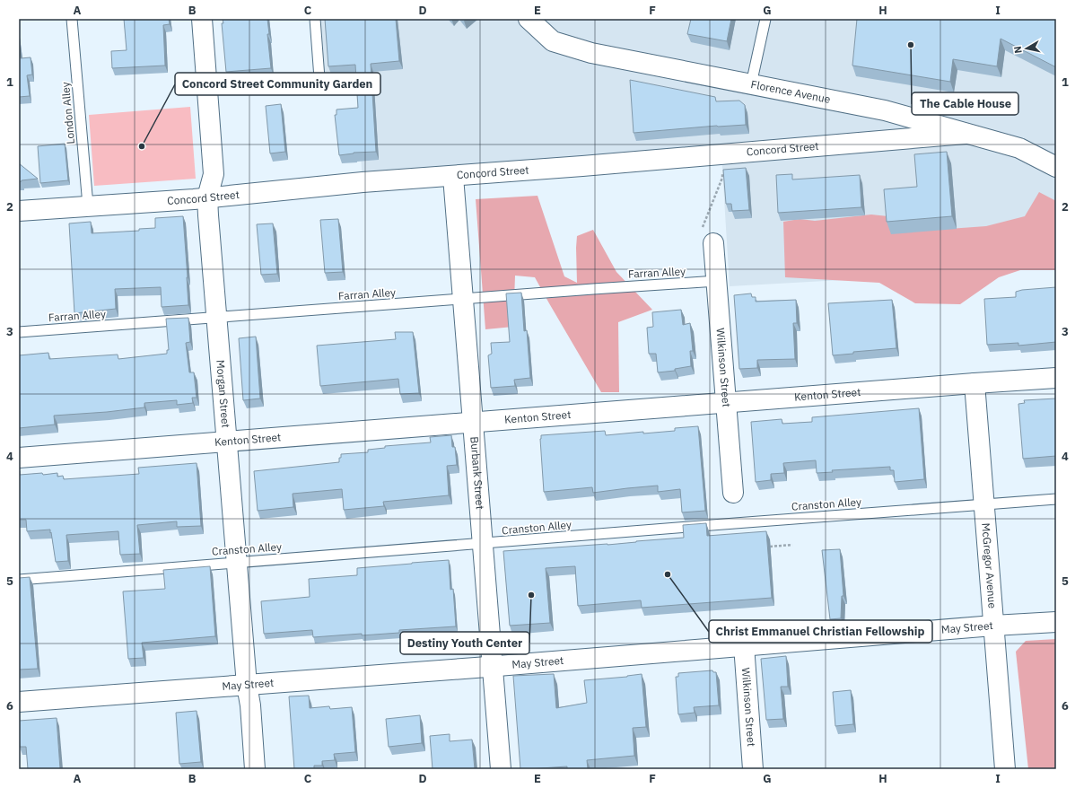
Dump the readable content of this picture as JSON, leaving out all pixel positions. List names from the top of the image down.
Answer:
{
  "streets": {
    "street": [
      "Florence Avenue",
      "Concord Street",
      "Wilkinson Street",
      "Morgan Street",
      "Kenton Street",
      "Burbank Street",
      "McGregor Avenue",
      "May Street"
    ],
    "lane": ["London Alley", "Farran Alley", "Cranston Alley"]
  },
  "crossings": [
    ["Florence Avenue", "Concord Street"],
    ["London Alley", "Concord Street"],
    ["Concord Street", "Morgan Street"],
    ["Concord Street", "Burbank Street"],
    ["Farran Alley", "Wilkinson Street"],
    ["Farran Alley", "Morgan Street"],
    ["Farran Alley", "Burbank Street"],
    ["Wilkinson Street", "Kenton Street"],
    ["Wilkinson Street", "May Street"],
    ["Morgan Street", "Kenton Street"],
    ["Morgan Street", "Cranston Alley"],
    ["Morgan Street", "May Street"],
    ["Kenton Street", "Burbank Street"],
    ["Kenton Street", "McGregor Avenue"],
    ["Burbank Street", "Cranston Alley"],
    ["Burbank Street", "May Street"],
    ["Cranston Alley", "McGregor Avenue"],
    ["McGregor Avenue", "May Street"]
  ],
  "places": [
    "The Cable House",
    "Concord Street Community Garden",
    "Christ Emmanuel Christian Fellowship",
    "Destiny Youth Center"
  ],
  "north": "left",
  "grid": {
    "columns": [
      "A",
      "B",
      "C",
      "D",
      "E",
      "F",
      "G",
      "H",
      "I"
    ],
    "rows": [
      "1",
      "2",
      "3",
      "4",
      "5",
      "6"
    ]
  }
}
